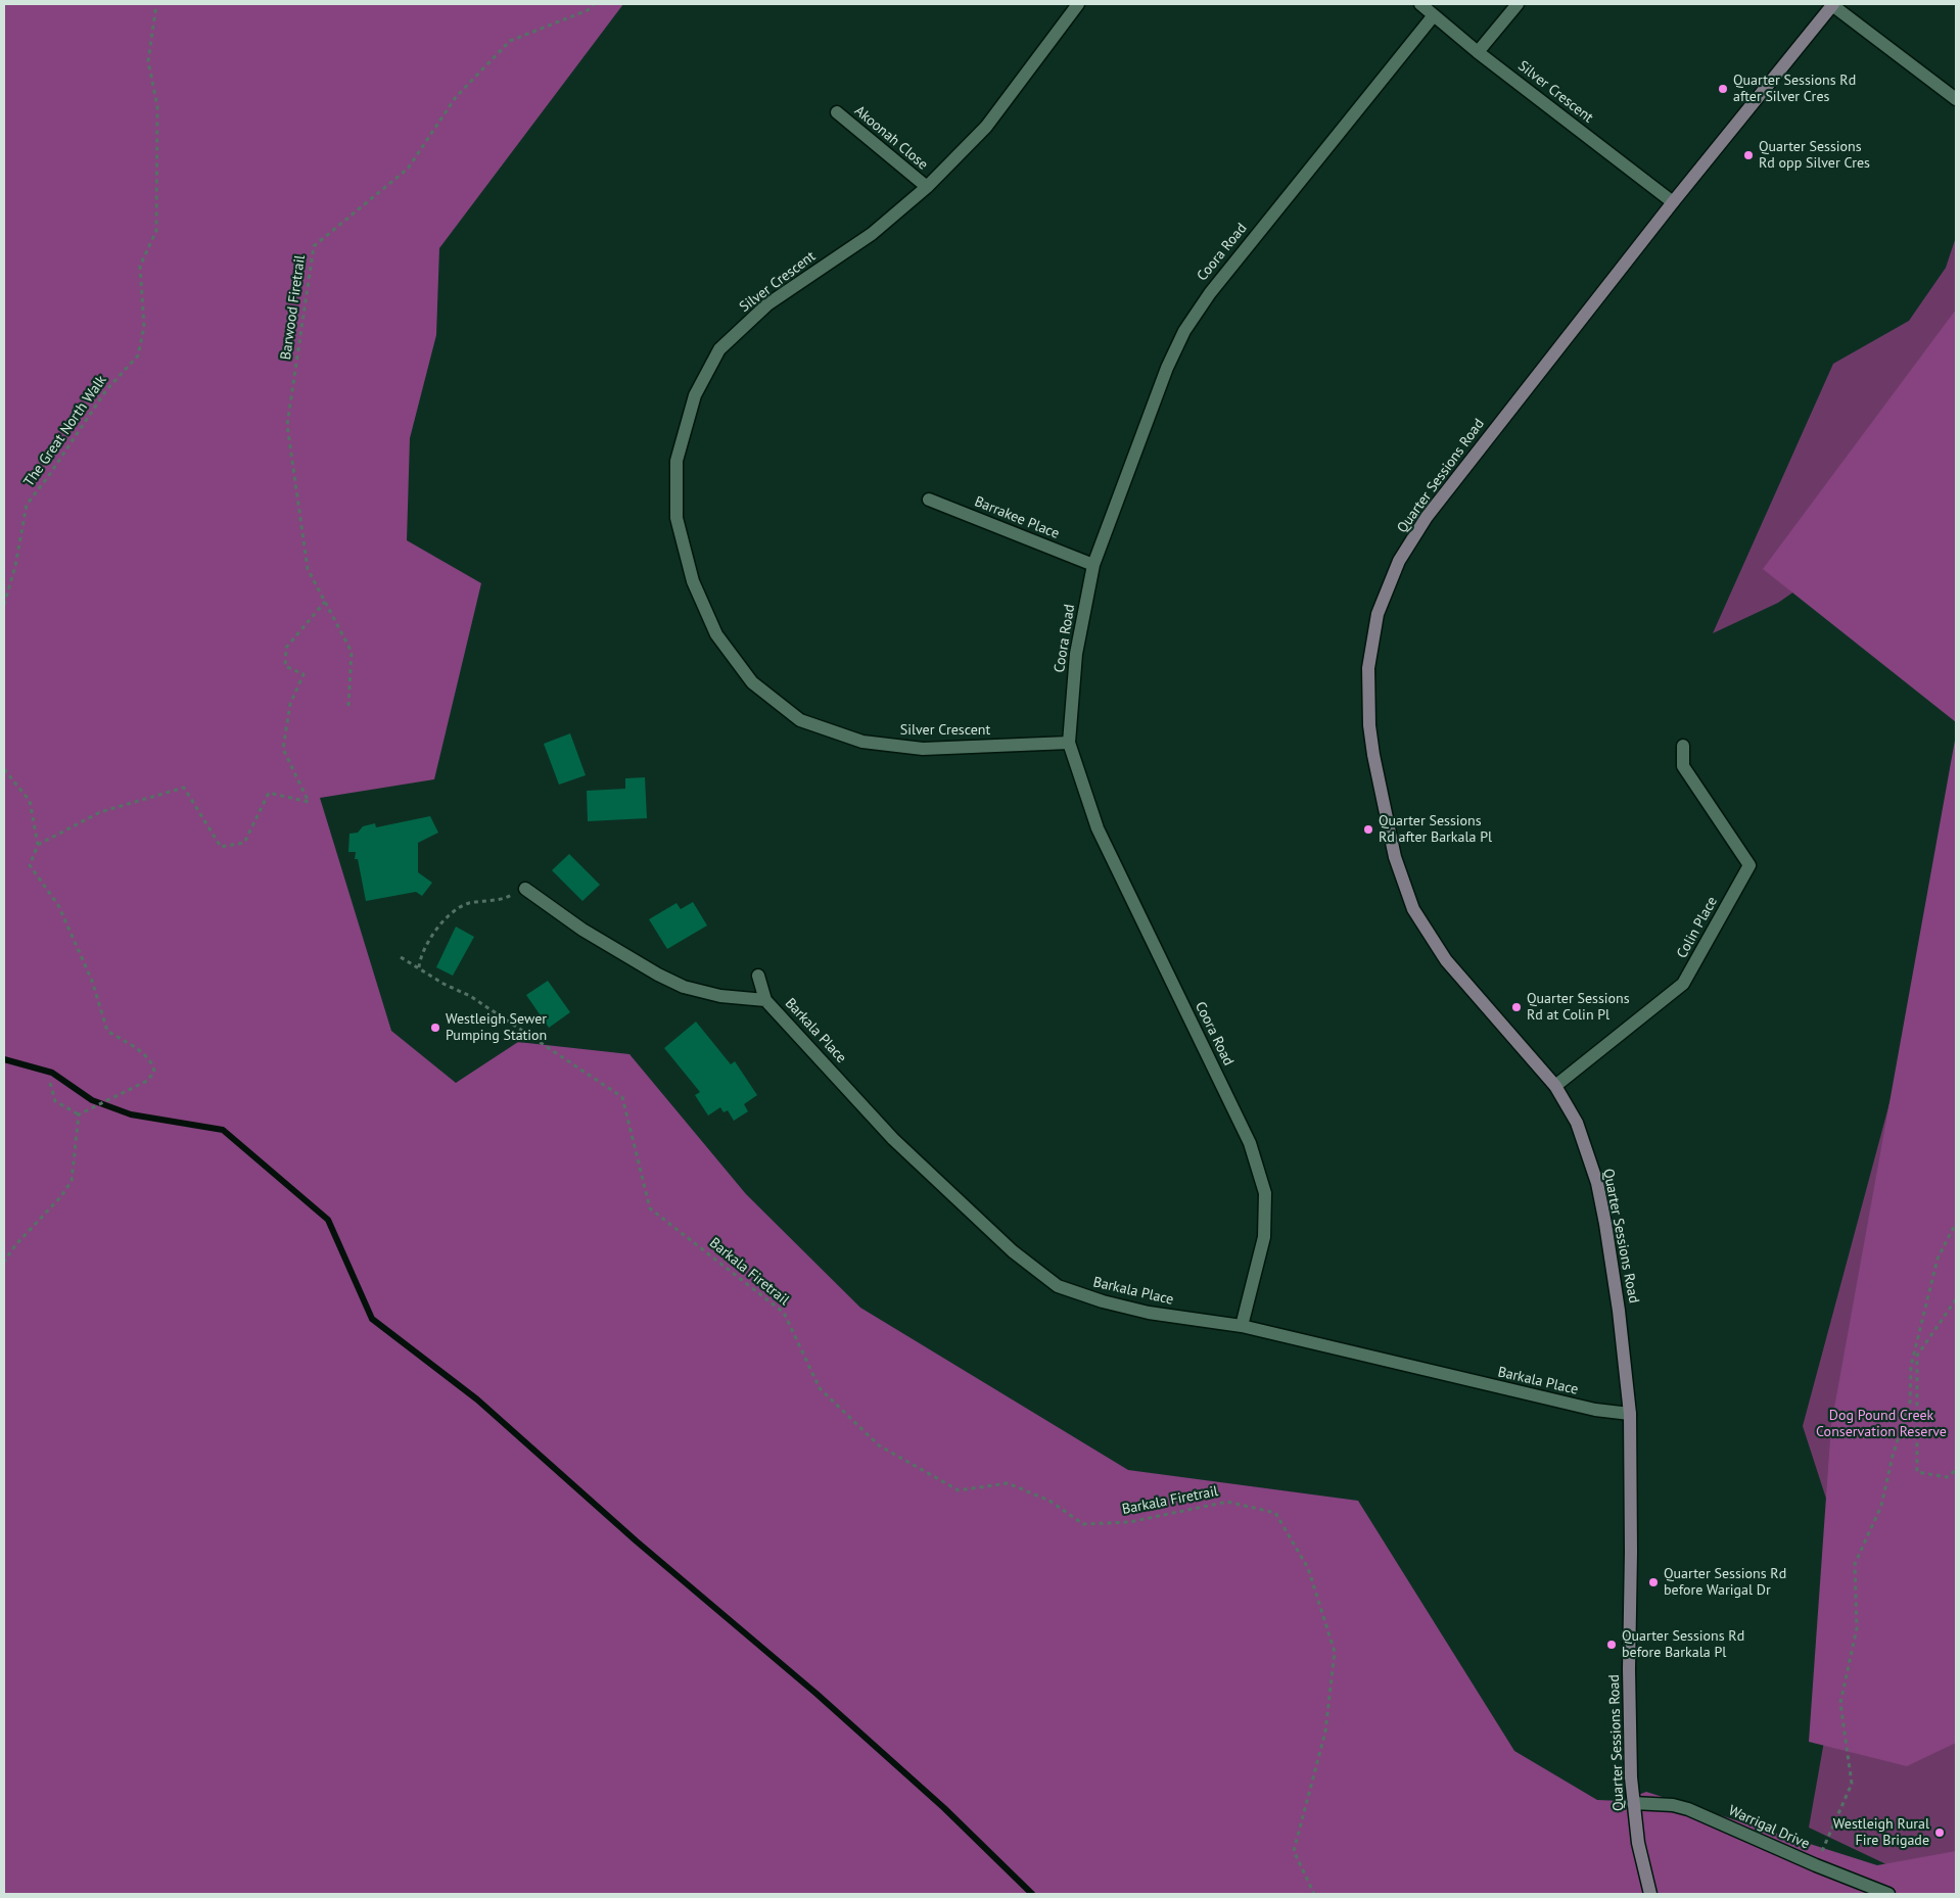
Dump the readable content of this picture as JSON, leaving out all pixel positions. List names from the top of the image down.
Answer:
{
  "streets": {
    "main road": ["Quarter Sessions Road"],
    "street": [
      "Silver Crescent",
      "Akoonah Close",
      "Coora Road",
      "Barrakee Place",
      "Colin Place",
      "Barkala Place",
      "Warrigal Drive"
    ],
    "path": ["Barwood Firetrail", "The Great North Walk", "Barkala Firetrail"]
  },
  "crossings": [
    ["Silver Crescent", "Akoonah Close"],
    ["Silver Crescent", "Coora Road"],
    ["Silver Crescent", "Quarter Sessions Road"],
    ["Coora Road", "Barrakee Place"],
    ["Coora Road", "Barkala Place"],
    ["Quarter Sessions Road", "Colin Place"],
    ["Quarter Sessions Road", "Barkala Place"],
    ["Quarter Sessions Road", "Warrigal Drive"]
  ],
  "parks": ["Dog Pound Creek Conservation Reserve"],
  "places": [
    "Quarter Sessions Rd after Silver Cres",
    "Quarter Sessions Rd opp Silver Cres",
    "Quarter Sessions Rd after Barkala Pl",
    "Quarter Sessions Rd at Colin Pl",
    "Westleigh Sewer Pumping Station",
    "Quarter Sessions Rd before Warigal Dr",
    "Quarter Sessions Rd before Barkala Pl",
    "Westleigh Rural Fire Brigade"
  ]
}
